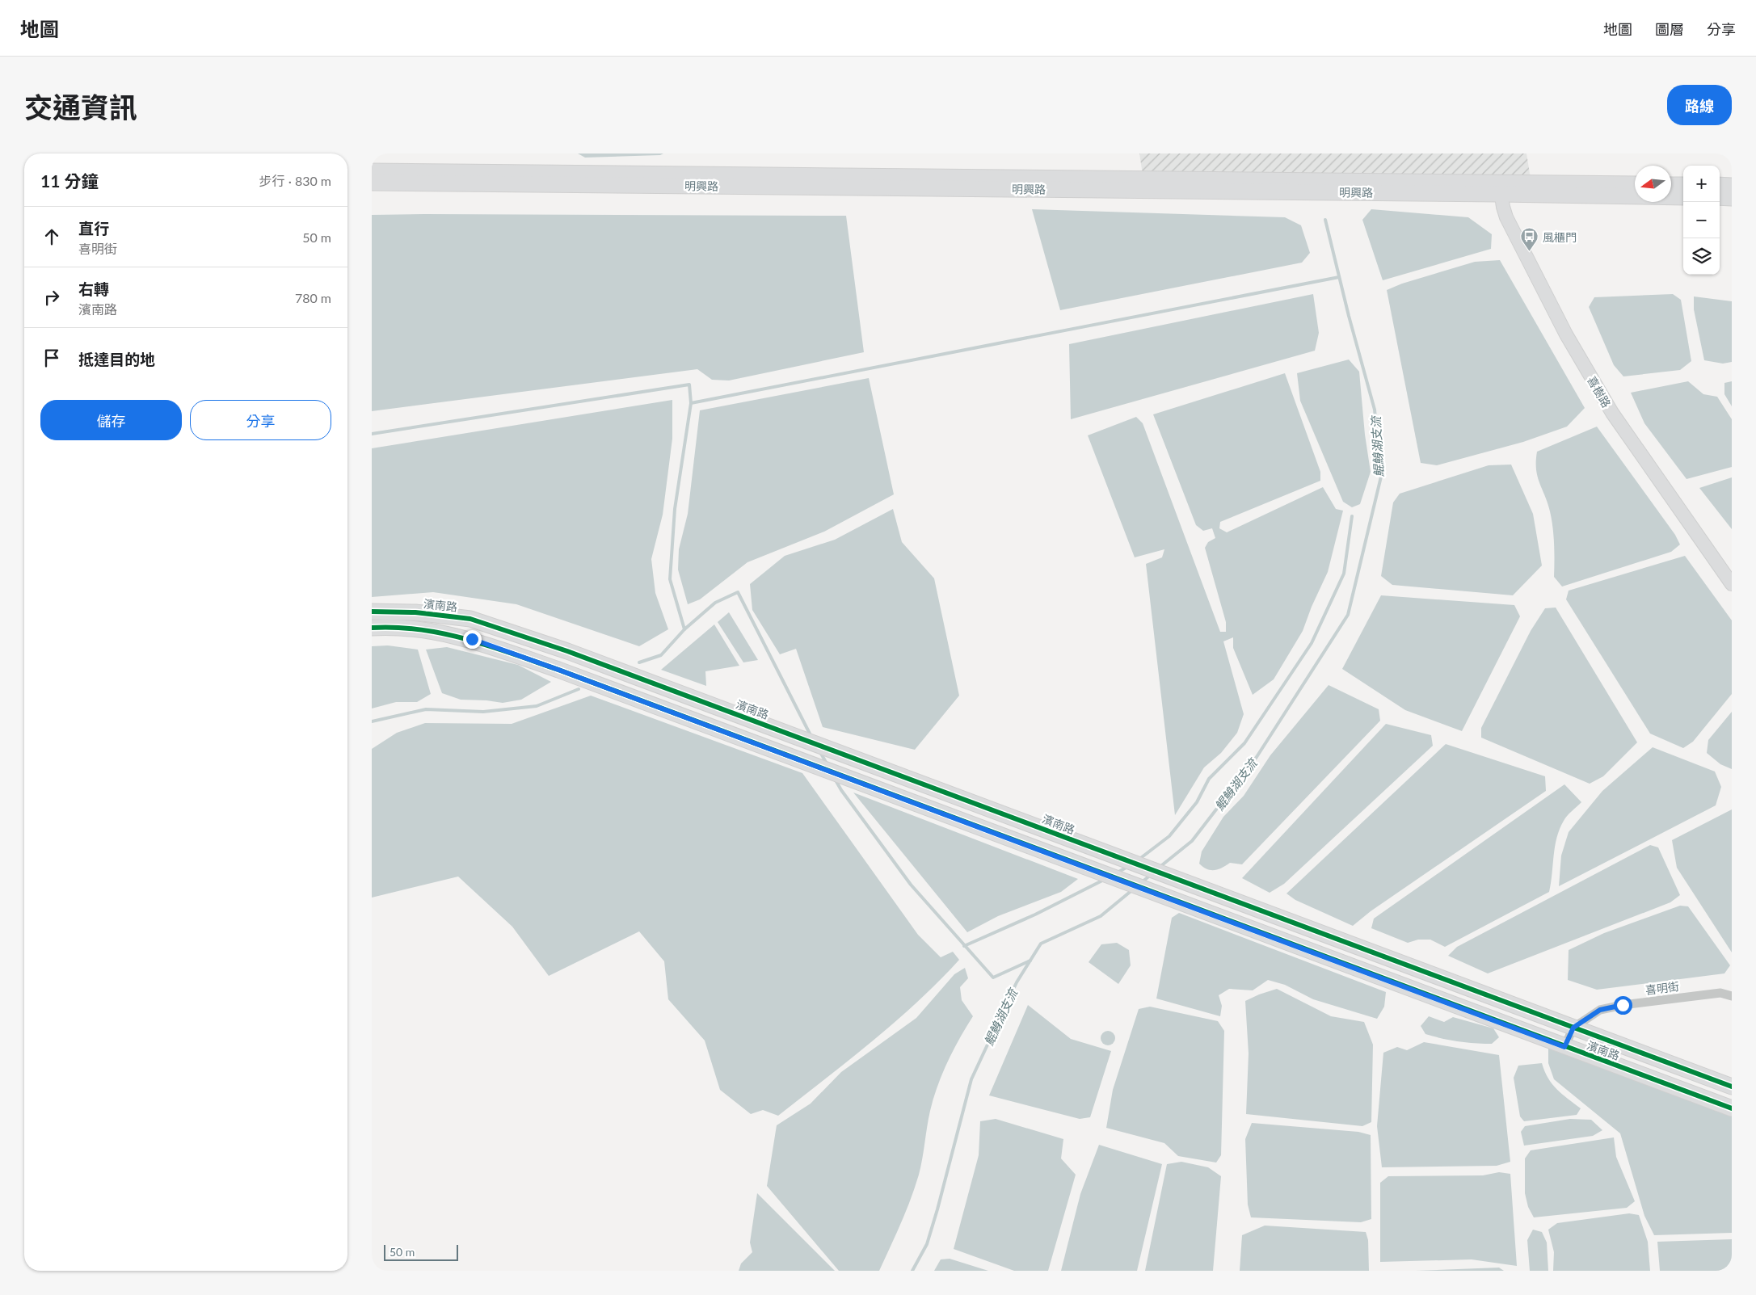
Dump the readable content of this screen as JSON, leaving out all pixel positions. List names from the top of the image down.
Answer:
{
  "streets": {
    "main road": ["明興路", "濱南路"],
    "street": ["喜樹路", "喜明街"]
  },
  "crossings": [
    ["明興路", "喜樹路"],
    ["濱南路", "喜明街"]
  ],
  "water": ["鯤鯓湖支流"],
  "places": {
    "bus stop": ["風櫃門"]
  },
  "scale_bar": "50 m",
  "north": "left",
  "page": {
    "header": "地圖",
    "nav": ["地圖", "圖層", "分享"],
    "title": "交通資訊",
    "buttons": [
      "路線",
      ["儲存", "分享"]
    ],
    "heading": ["11 分鐘", "步行 · 830 m"],
    "map_buttons": ["+", "−"],
    "list": [
      ["直行", "喜明街", "50 m"],
      ["右轉", "濱南路", "780 m"],
      "抵達目的地"
    ],
    "scale": "50 m"
  }
}
